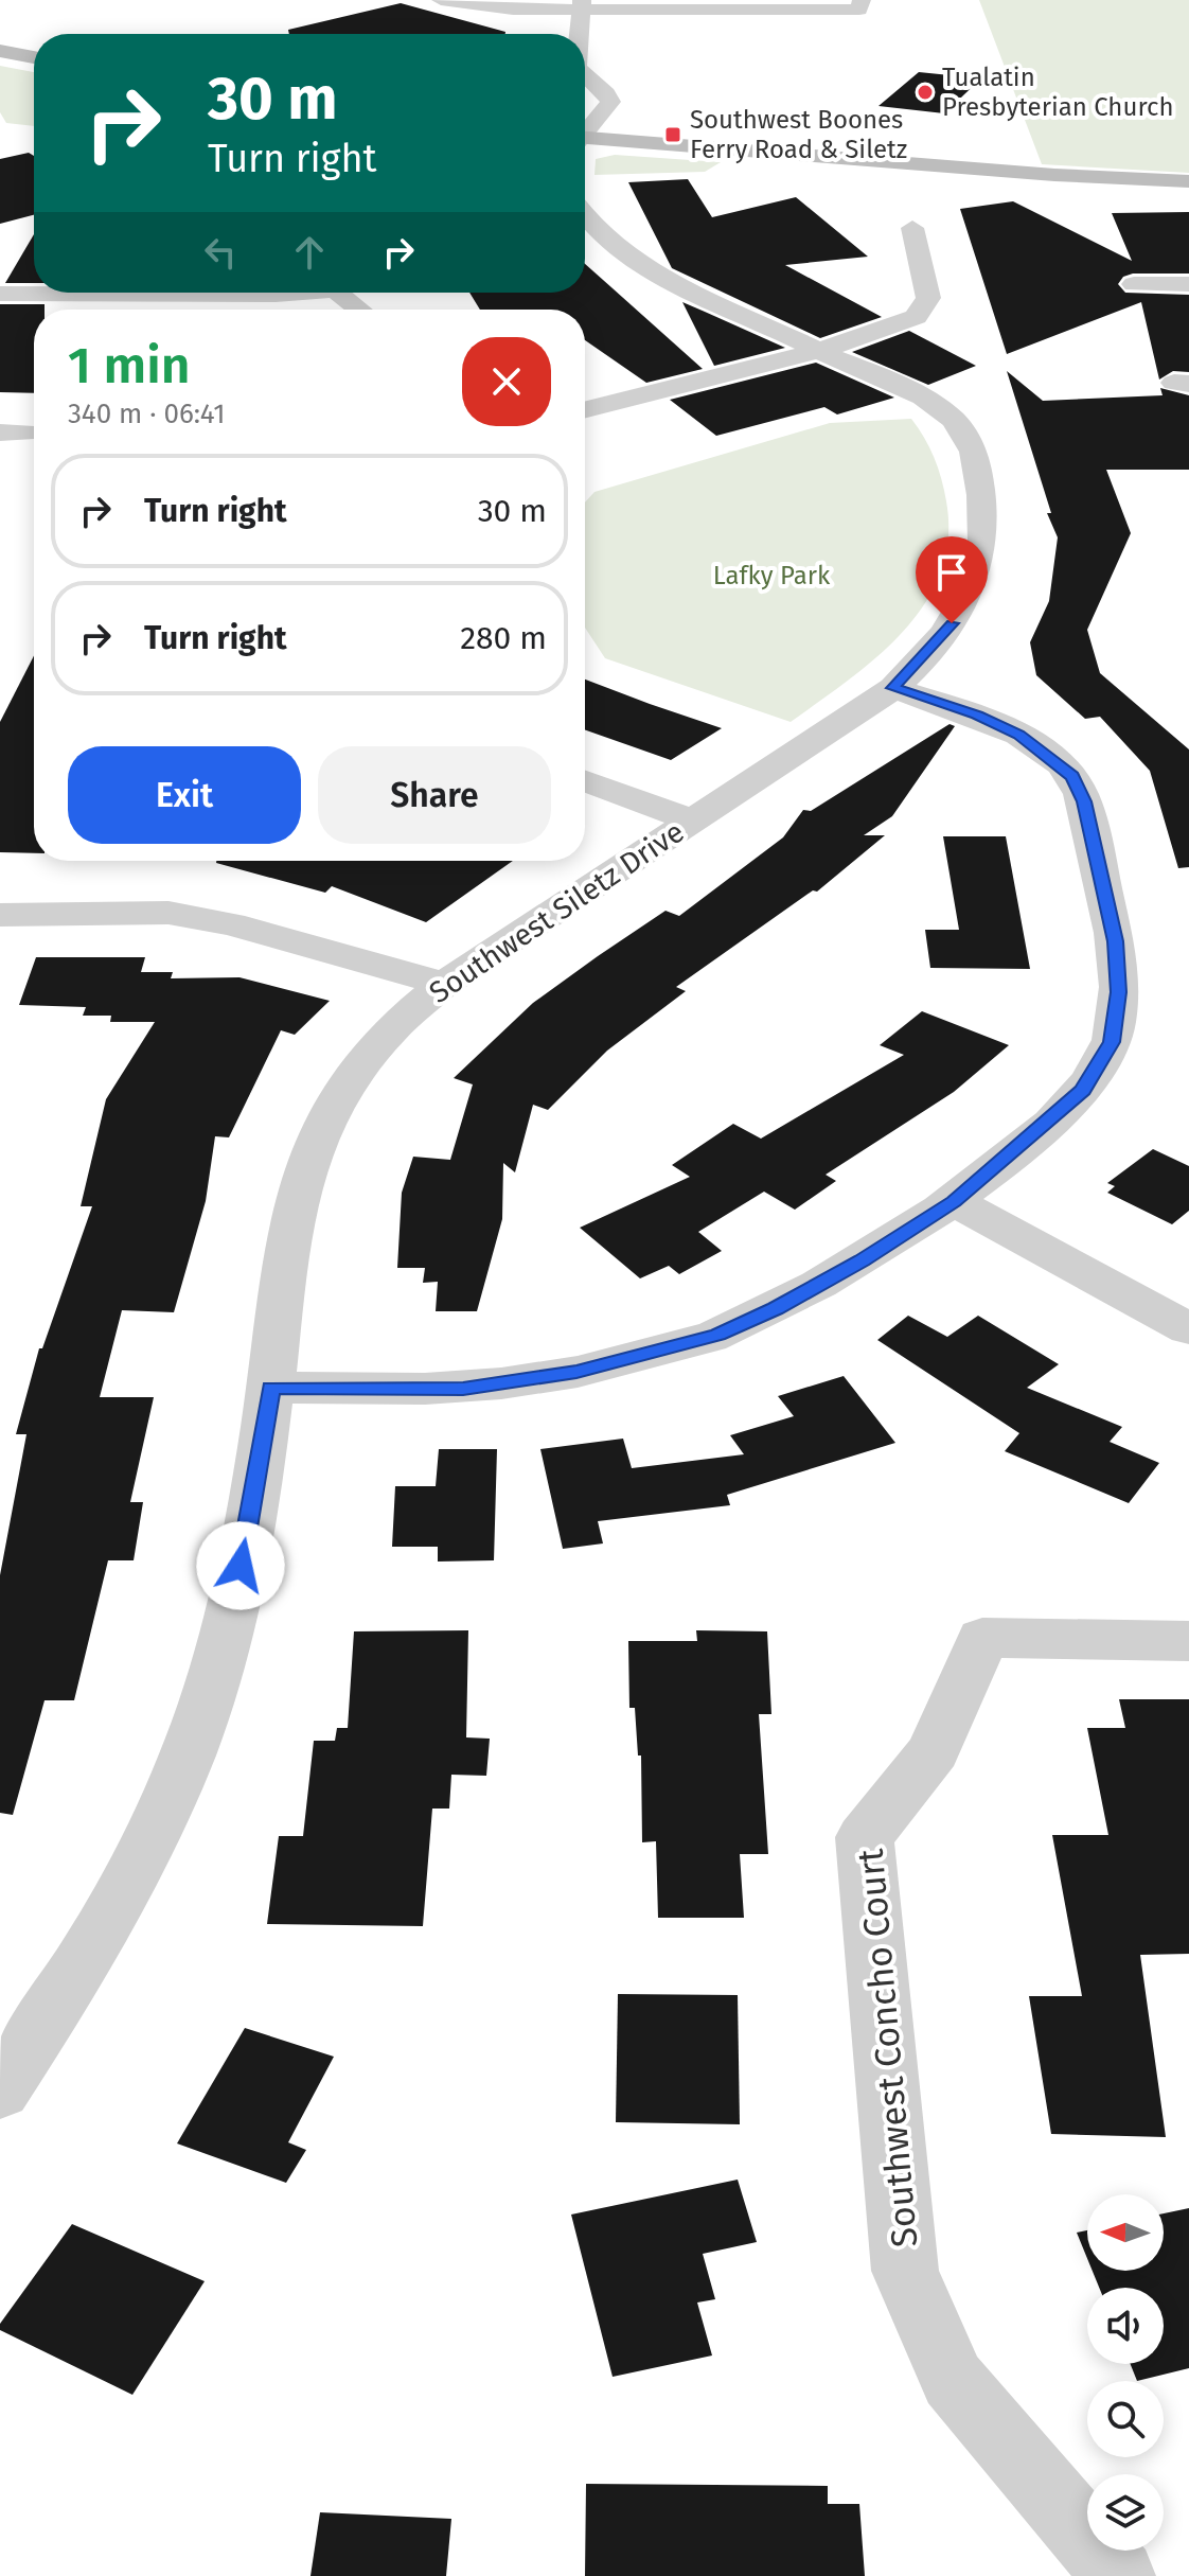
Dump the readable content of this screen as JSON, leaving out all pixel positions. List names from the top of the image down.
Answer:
{
  "streets": {
    "street": ["Southwest Siletz Drive", "Southwest Concho Court"]
  },
  "parks": ["Lafky Park"],
  "places": {
    "other": ["Tualatin Presbyterian Church"],
    "transit": ["Southwest Boones Ferry Road & Siletz"]
  },
  "north": "left",
  "page": {
    "turn": ["30 m", "Turn right"],
    "heading": ["1 min", "340 m · 06:41"],
    "list": [
      {
        "name": "Turn right",
        "value": "30 m"
      },
      {
        "name": "Turn right",
        "value": "280 m"
      }
    ],
    "buttons": ["Exit", "Share"]
  }
}
